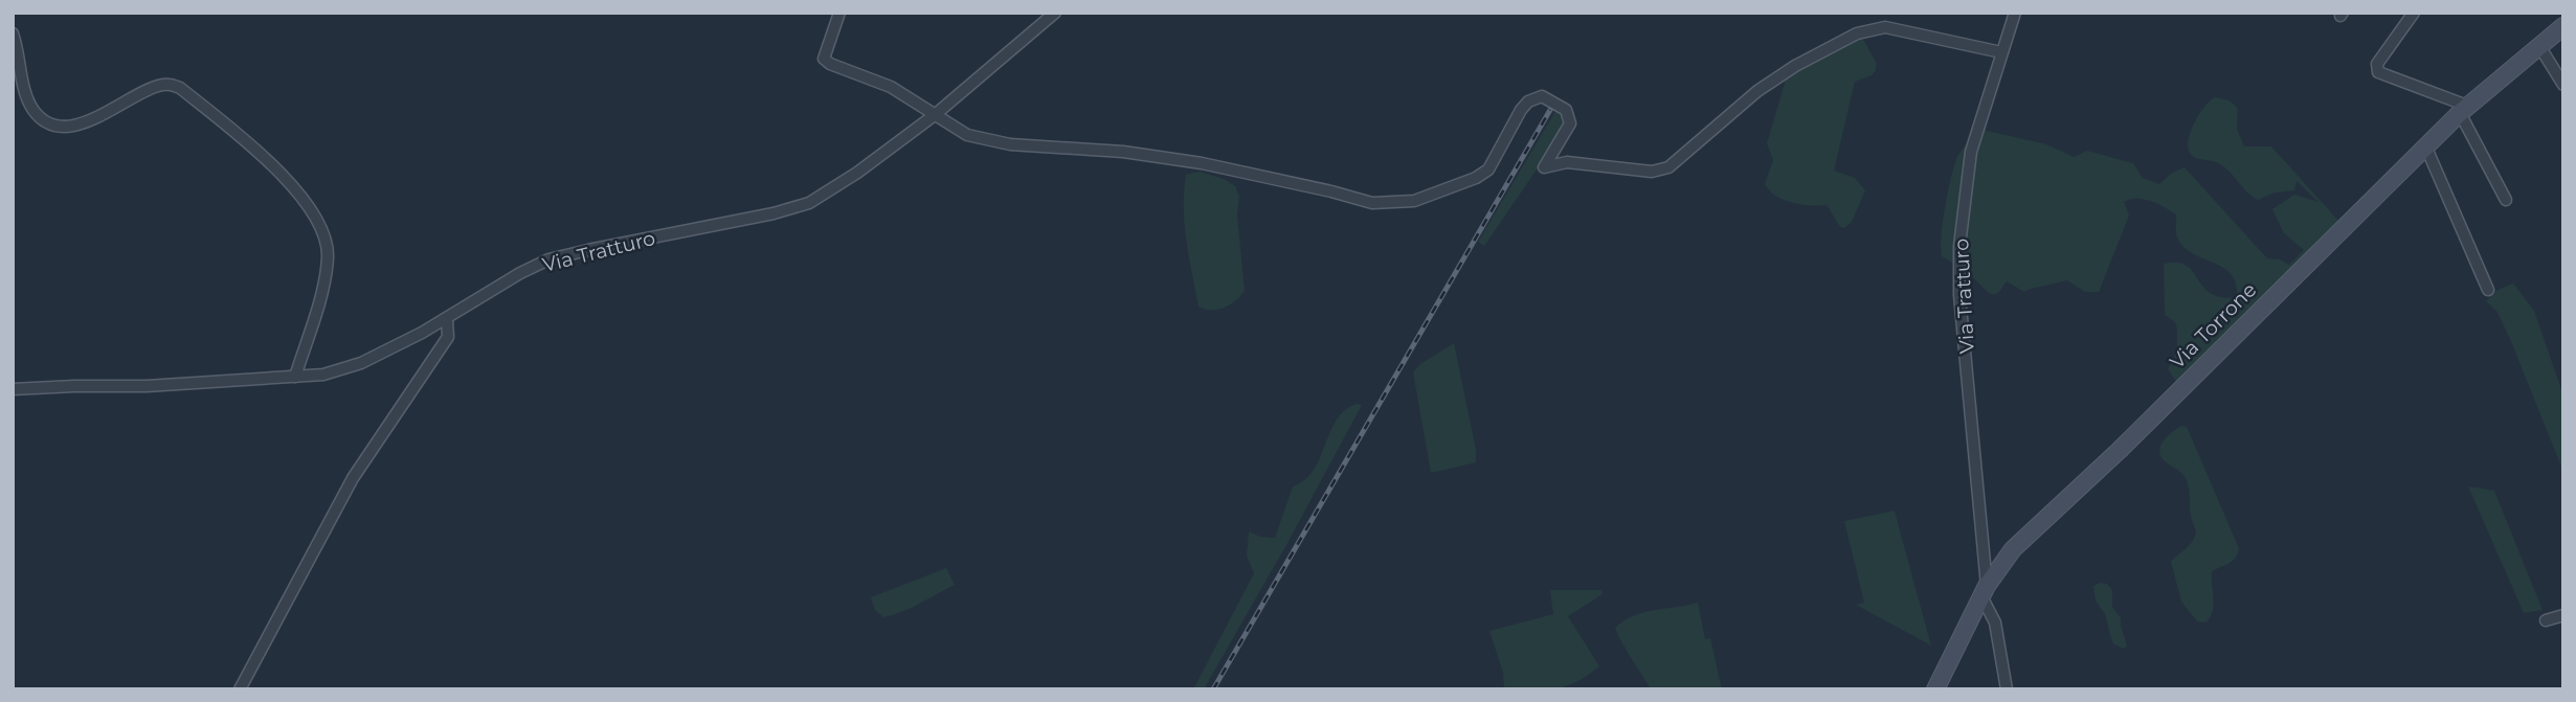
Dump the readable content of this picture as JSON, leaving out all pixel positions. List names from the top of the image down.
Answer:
{
  "streets": {
    "main road": ["Via Torrone"],
    "street": ["Via Tratturo"]
  },
  "crossings": [
    ["Via Tratturo", "Via Torrone"]
  ]
}
